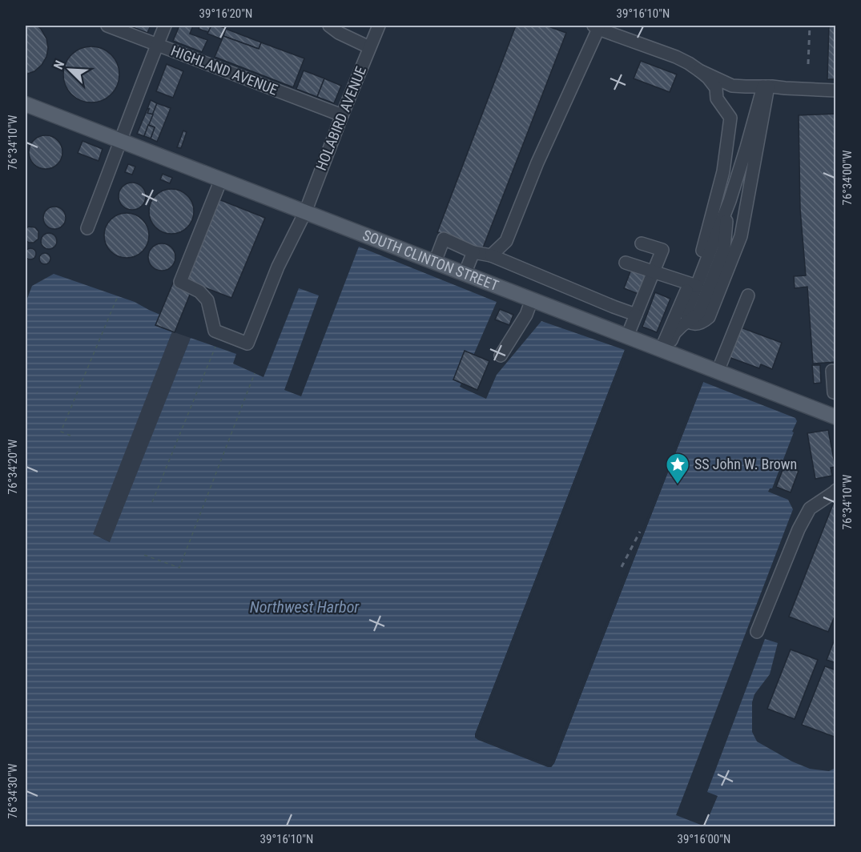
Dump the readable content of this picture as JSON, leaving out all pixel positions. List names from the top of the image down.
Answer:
{
  "streets": {
    "main road": ["SOUTH CLINTON STREET"],
    "street": ["HIGHLAND AVENUE", "HOLABIRD AVENUE"]
  },
  "crossings": [
    ["HIGHLAND AVENUE", "HOLABIRD AVENUE"],
    ["HOLABIRD AVENUE", "SOUTH CLINTON STREET"]
  ],
  "water": ["Northwest Harbor"],
  "places": {
    "place": ["SS John W. Brown"]
  },
  "north": "top left",
  "coordinates": [
    "39°16'20\"N",
    "39°16'10\"N",
    "76°34'10\"W",
    "76°34'00\"W",
    "76°34'20\"W",
    "76°34'30\"W",
    "39°16'00\"N"
  ]
}
